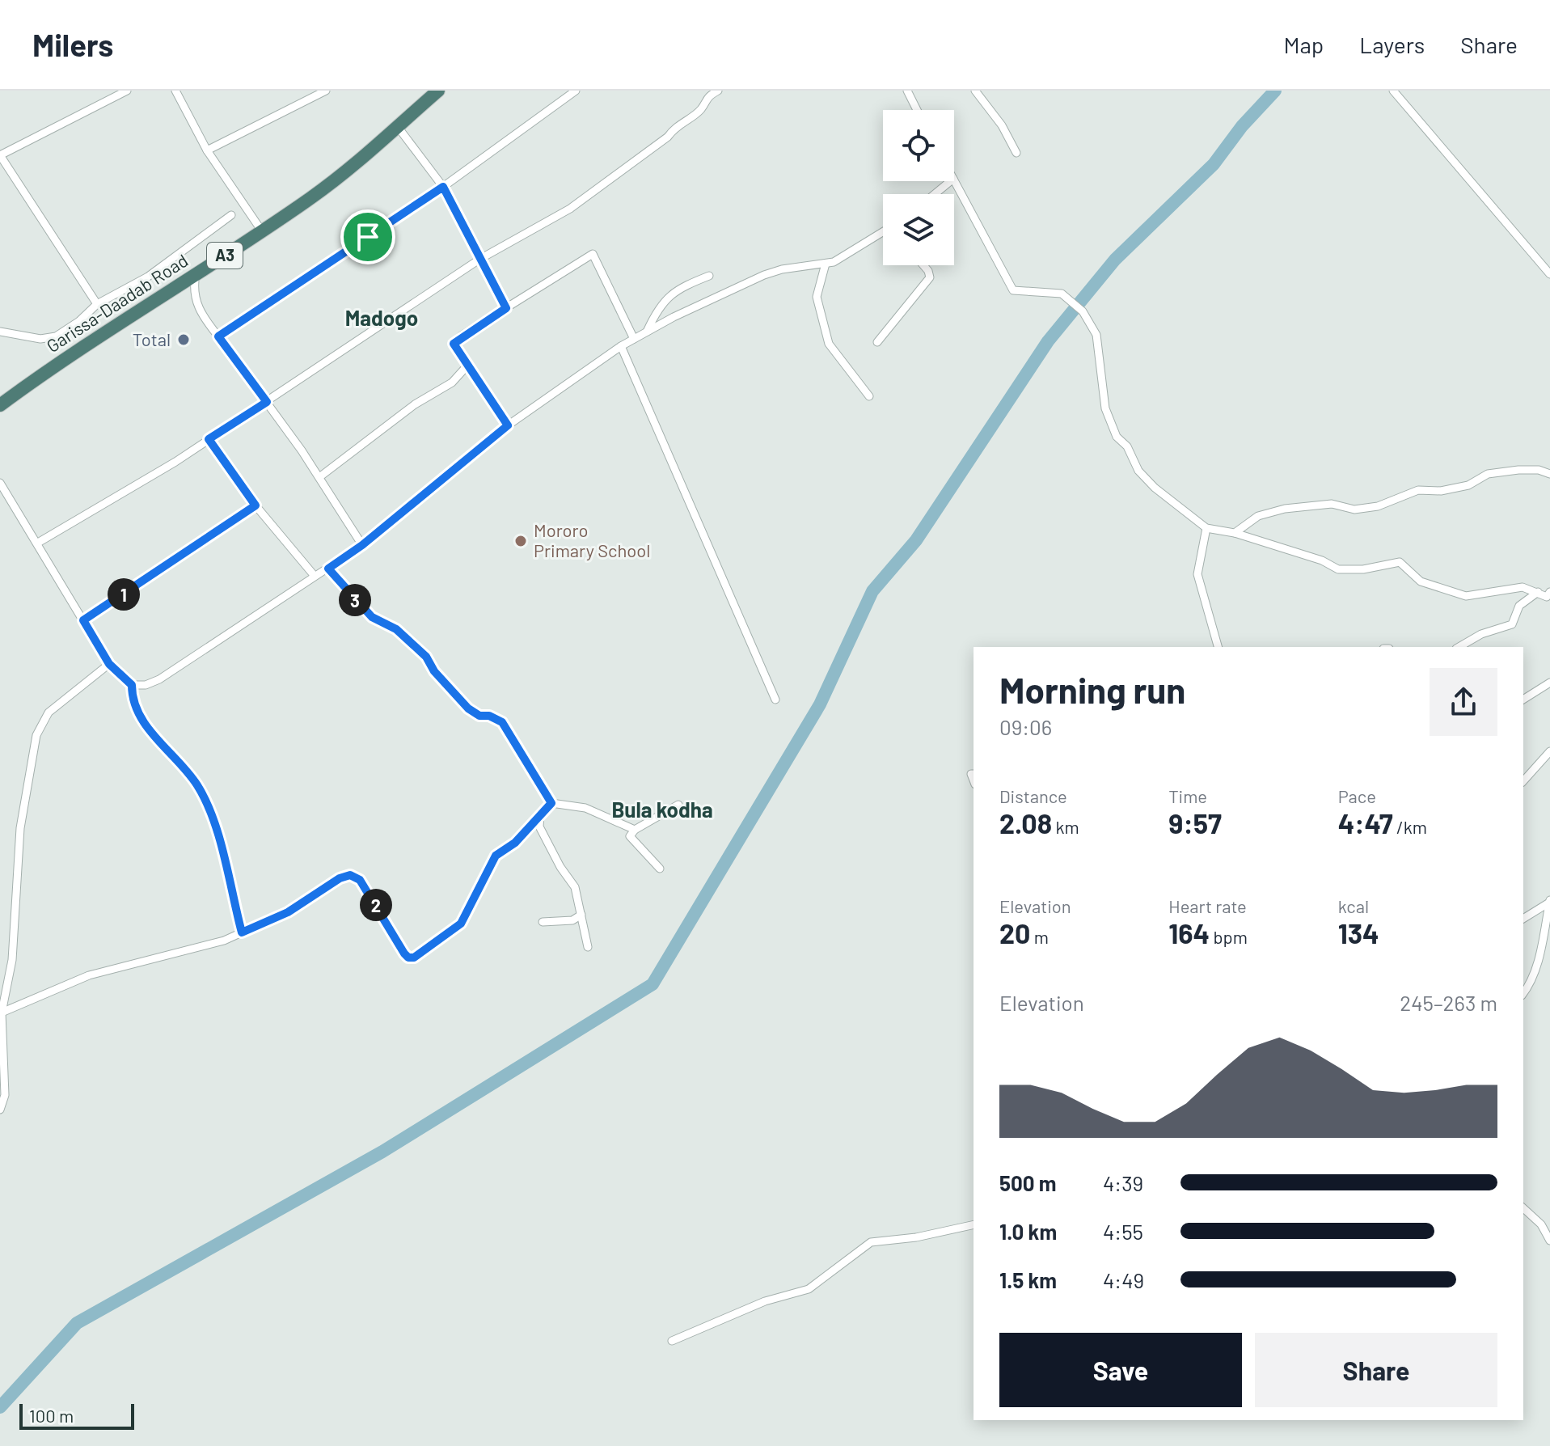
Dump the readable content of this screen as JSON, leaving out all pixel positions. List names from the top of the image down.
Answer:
{
  "streets": {
    "highway": ["A3", "Garissa-Daadab Road"]
  },
  "districts": ["Madogo", "Bula kodha"],
  "places": ["Total", "Mororo Primary School"],
  "scale_bar": "100 m",
  "page": {
    "header": "Milers",
    "nav": ["Map", "Layers", "Share"],
    "pins": ["1", "3", "2"],
    "heading": ["Morning run", "09:06"],
    "stats": [
      ["Distance", "2.08 km"],
      ["Time", "9:57"],
      ["Pace", "4:47 /km"],
      ["Elevation", "20 m"],
      ["Heart rate", "164 bpm"],
      ["kcal", "134"]
    ],
    "chart": ["Elevation", "245–263 m"],
    "list": [
      {
        "name": "500 m",
        "note": "4:39"
      },
      {
        "name": "1.0 km",
        "note": "4:55"
      },
      {
        "name": "1.5 km",
        "note": "4:49"
      }
    ],
    "buttons": ["Save", "Share"],
    "scale": "100 m"
  }
}
